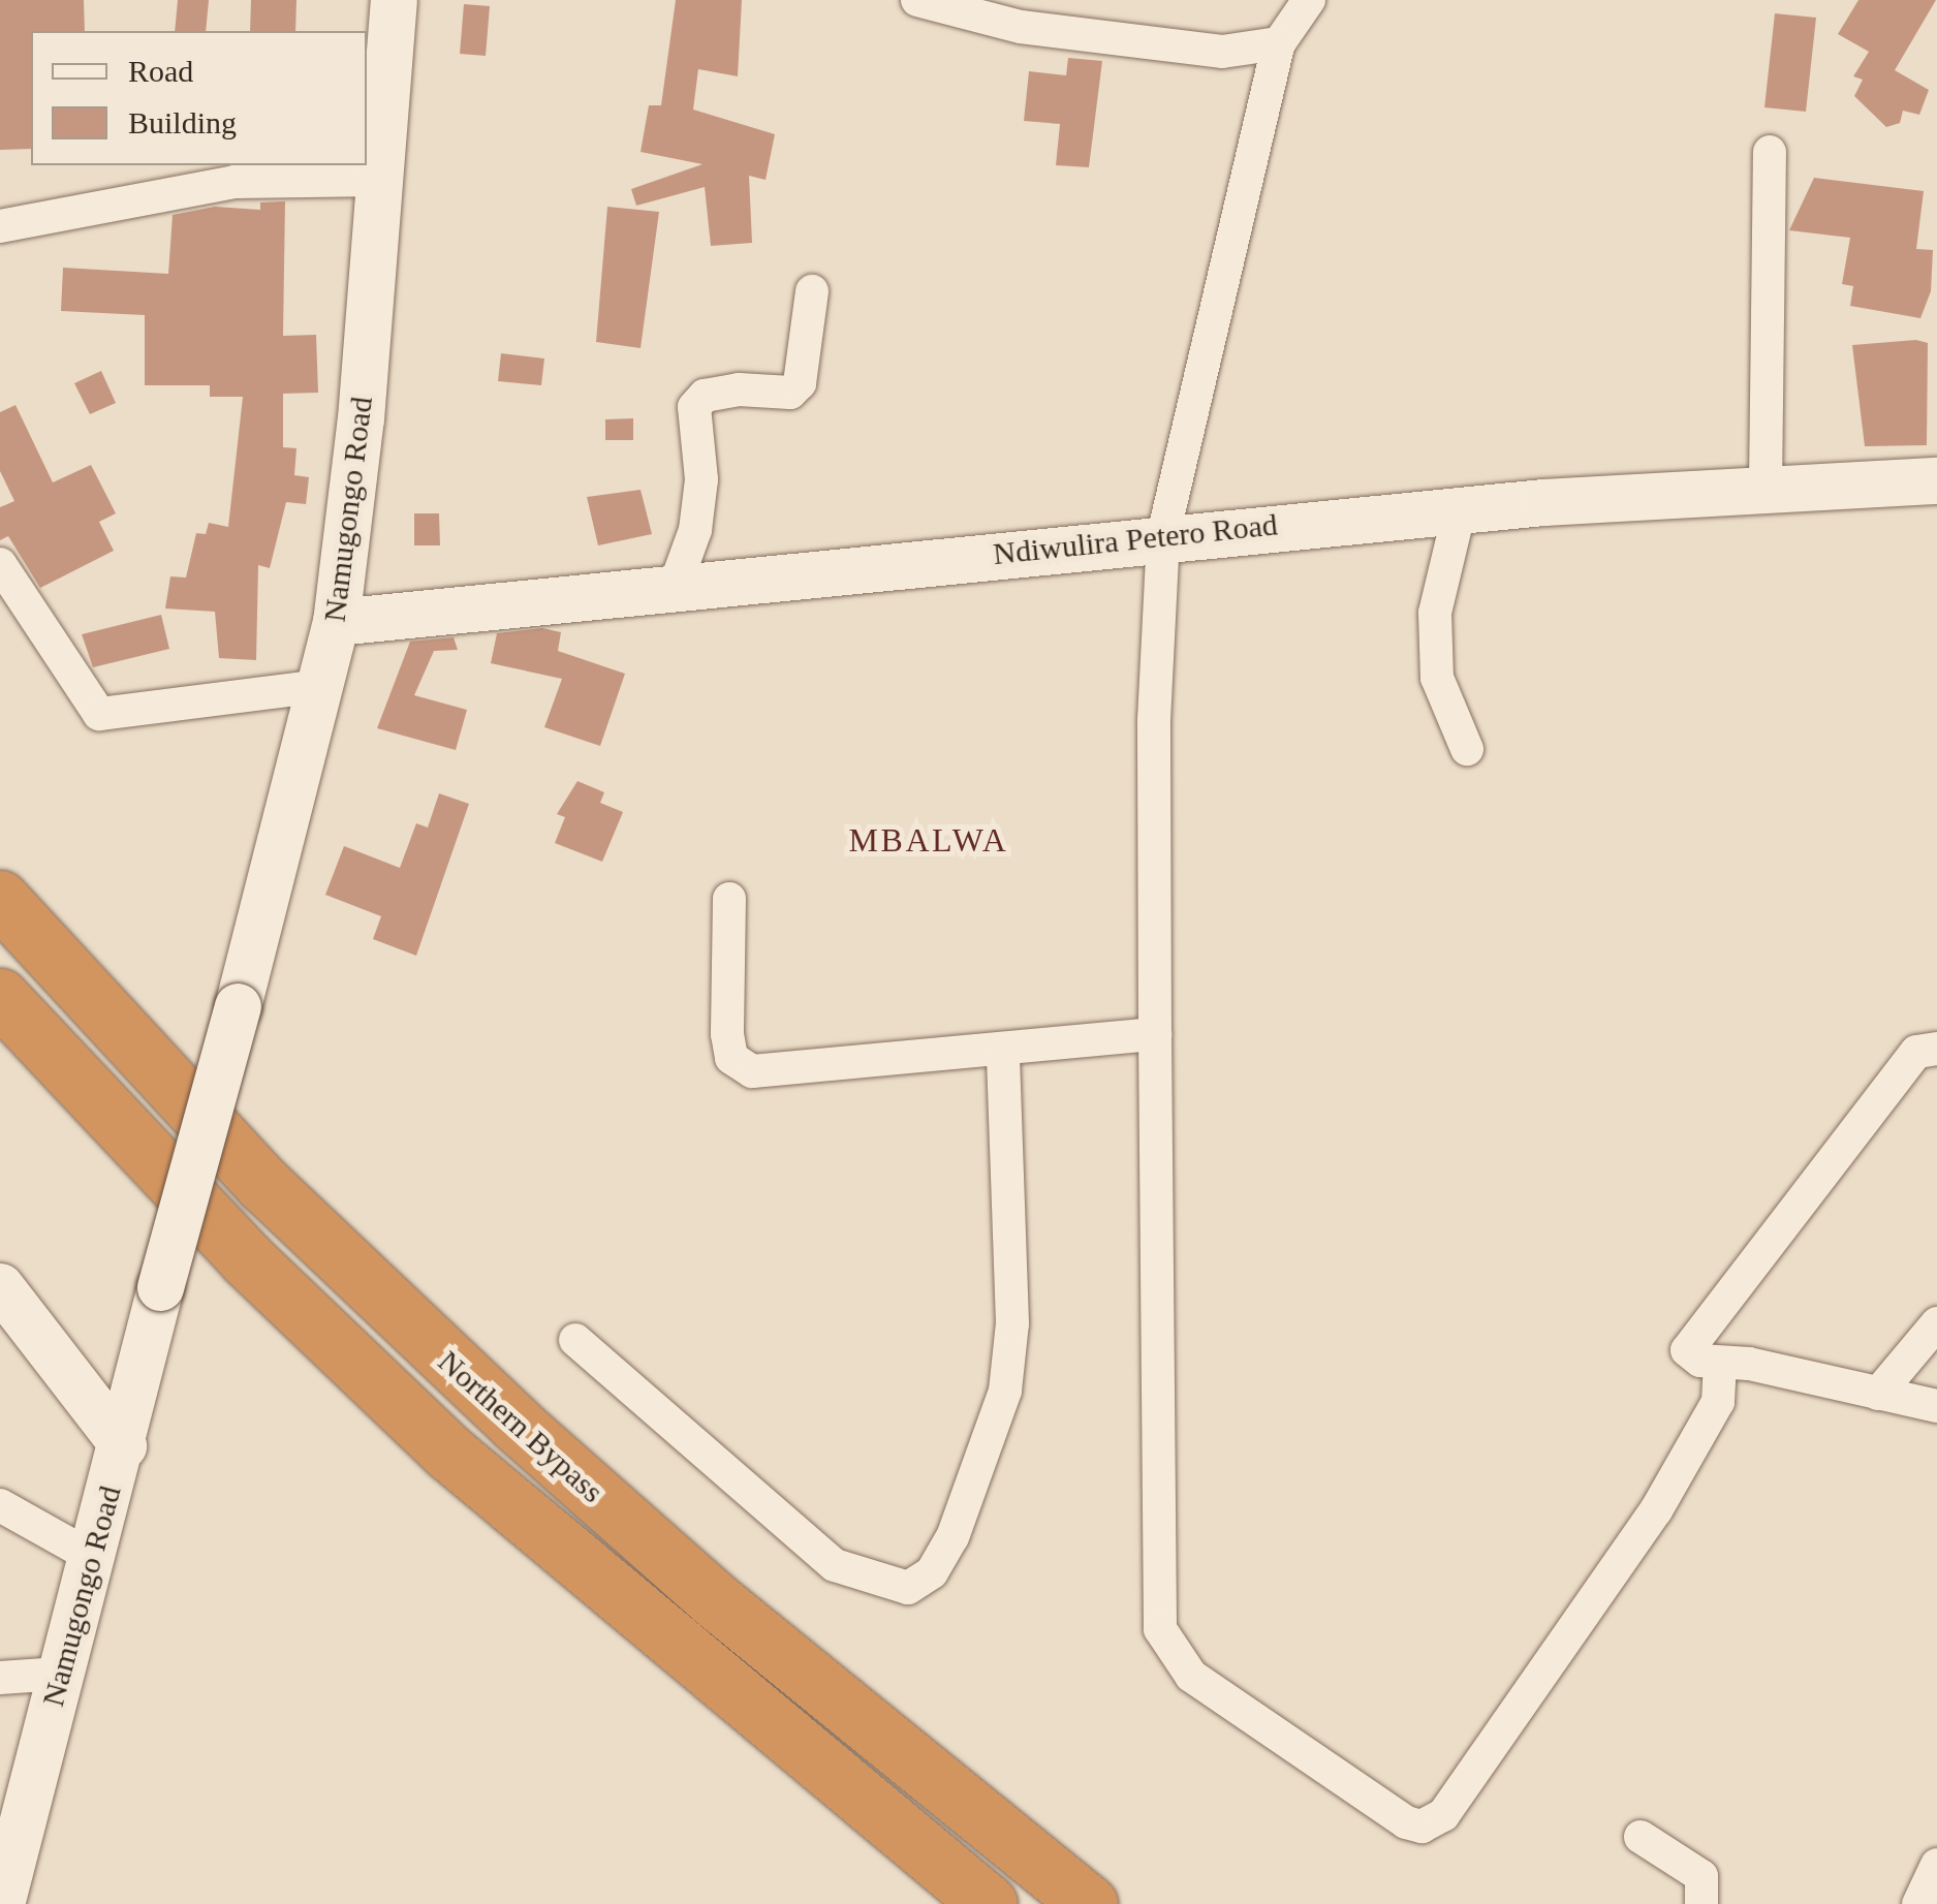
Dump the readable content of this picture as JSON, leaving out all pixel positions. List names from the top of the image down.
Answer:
{
  "streets": {
    "highway": ["Northern Bypass"],
    "main road": ["Namugongo Road", "Ndiwulira Petero Road"]
  },
  "crossings": [
    ["Namugongo Road", "Ndiwulira Petero Road"]
  ],
  "districts": ["MBALWA"],
  "legend": ["Road", "Building"]
}
